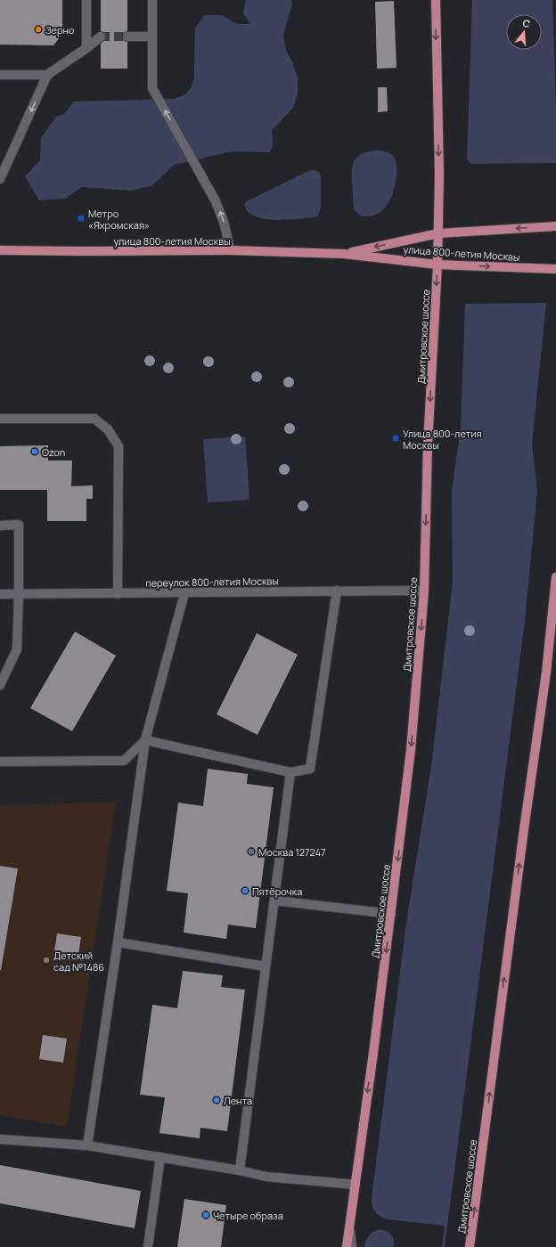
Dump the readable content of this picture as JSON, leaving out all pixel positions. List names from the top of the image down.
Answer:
{
  "streets": {
    "main road": ["улица 800-летия Москвы", "Дмитровское шоссе"],
    "street": ["переулок 800-летия Москвы"]
  },
  "crossings": [
    ["улица 800-летия Москвы", "Дмитровское шоссе"],
    ["Дмитровское шоссе", "переулок 800-летия Москвы"]
  ],
  "places": {
    "other": [
      "Зерно",
      "Ozon",
      "Москва 127247",
      "Пятёрочка",
      "Детский сад №1486",
      "Лента",
      "Четыре образа"
    ],
    "transit": ["Метро «Яхромская»", "Улица 800-летия Москвы"]
  },
  "north": "top"
}
